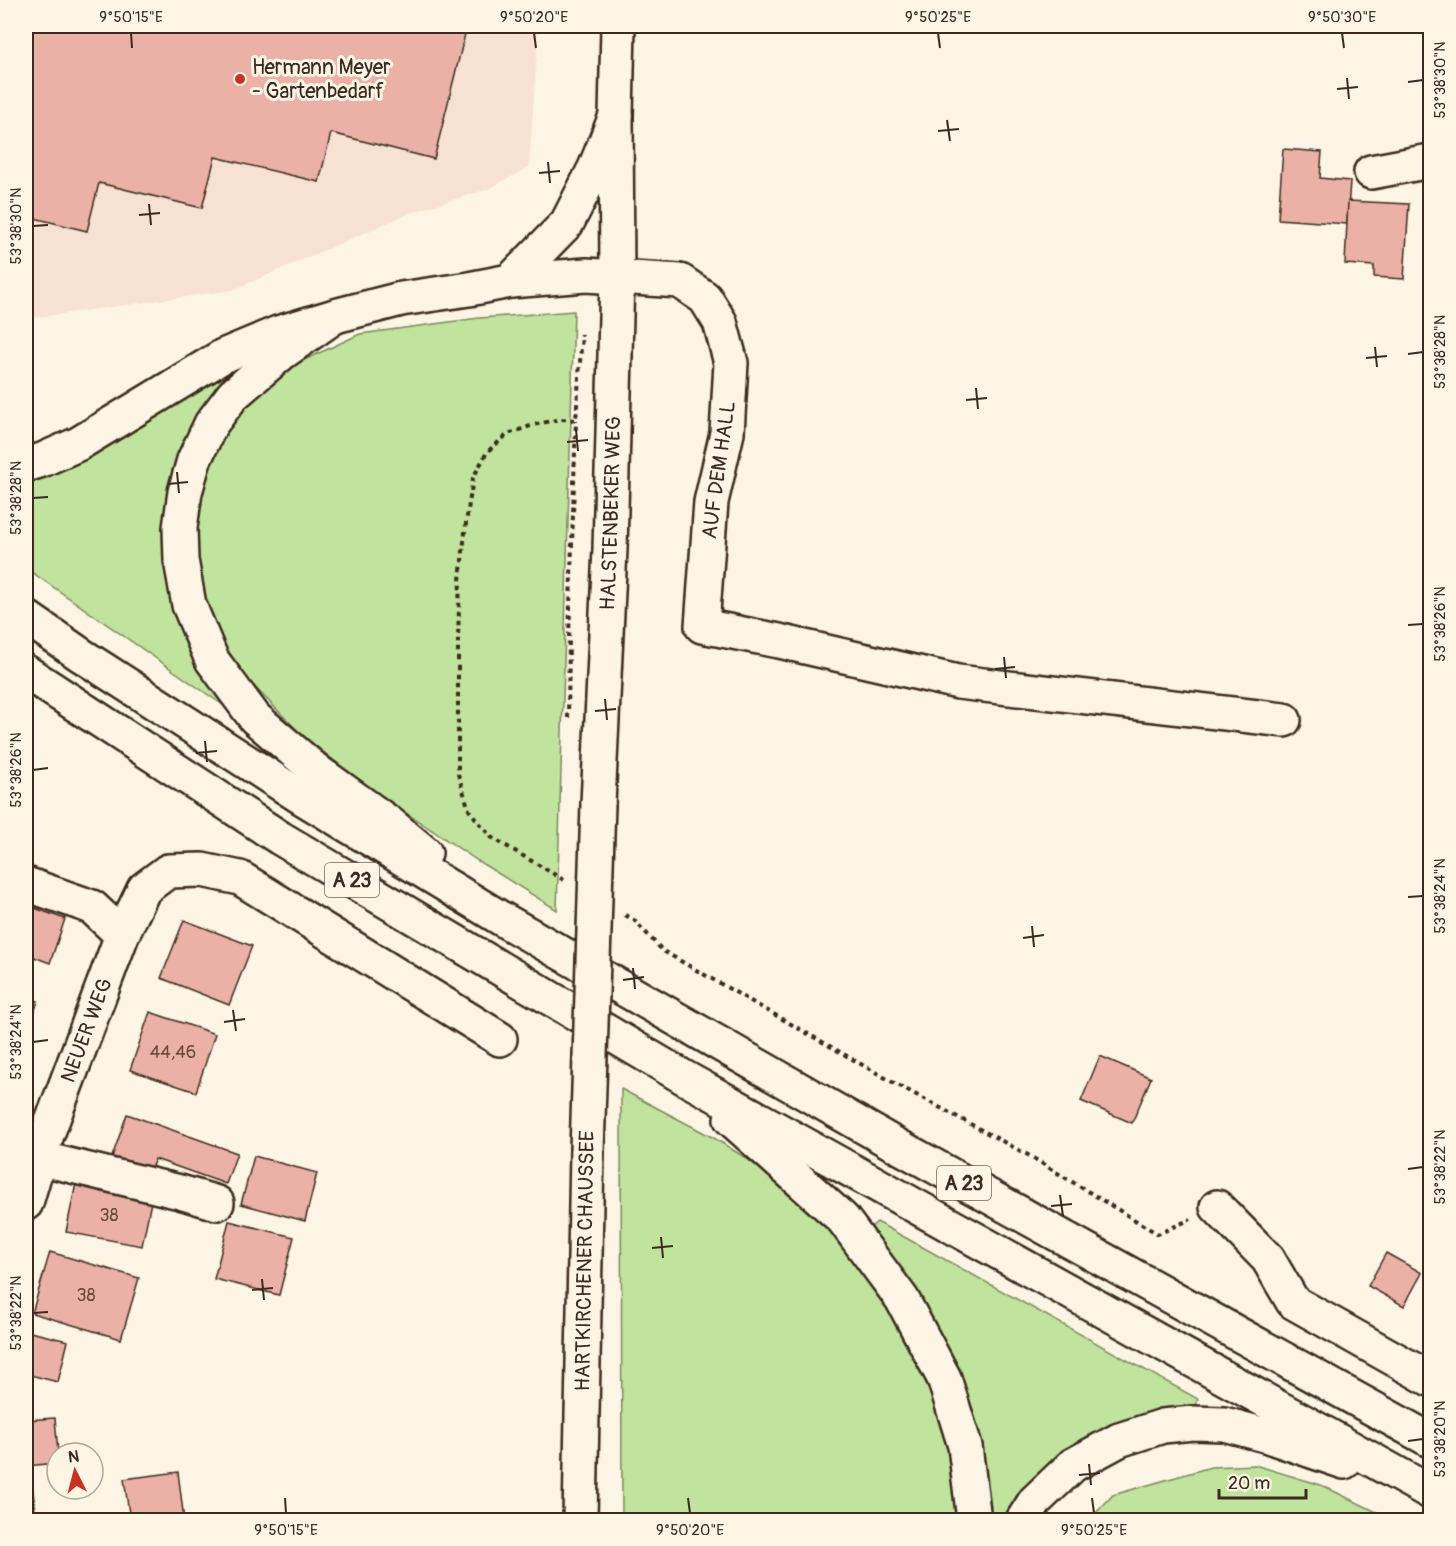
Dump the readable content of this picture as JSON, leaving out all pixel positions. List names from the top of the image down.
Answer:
{
  "streets": {
    "main road": [
      "AUF DEM HALL",
      "HALSTENBEKER WEG",
      "A 23",
      "NEUER WEG",
      "HARTKIRCHENER CHAUSSEE"
    ]
  },
  "crossings": [
    ["AUF DEM HALL", "HALSTENBEKER WEG"],
    ["HALSTENBEKER WEG", "HARTKIRCHENER CHAUSSEE"]
  ],
  "places": ["Hermann Meyer - Gartenbedarf"],
  "house_numbers": ["44,46", "38", "38"],
  "scale_bar": "20 m",
  "north": "top",
  "coordinates": [
    "9°50'15\"E",
    "9°50'20\"E",
    "9°50'25\"E",
    "9°50'30\"E",
    "53°38'30\"N",
    "53°38'28\"N",
    "53°38'26\"N",
    "53°38'24\"N",
    "53°38'22\"N",
    "53°38'20\"N"
  ]
}
